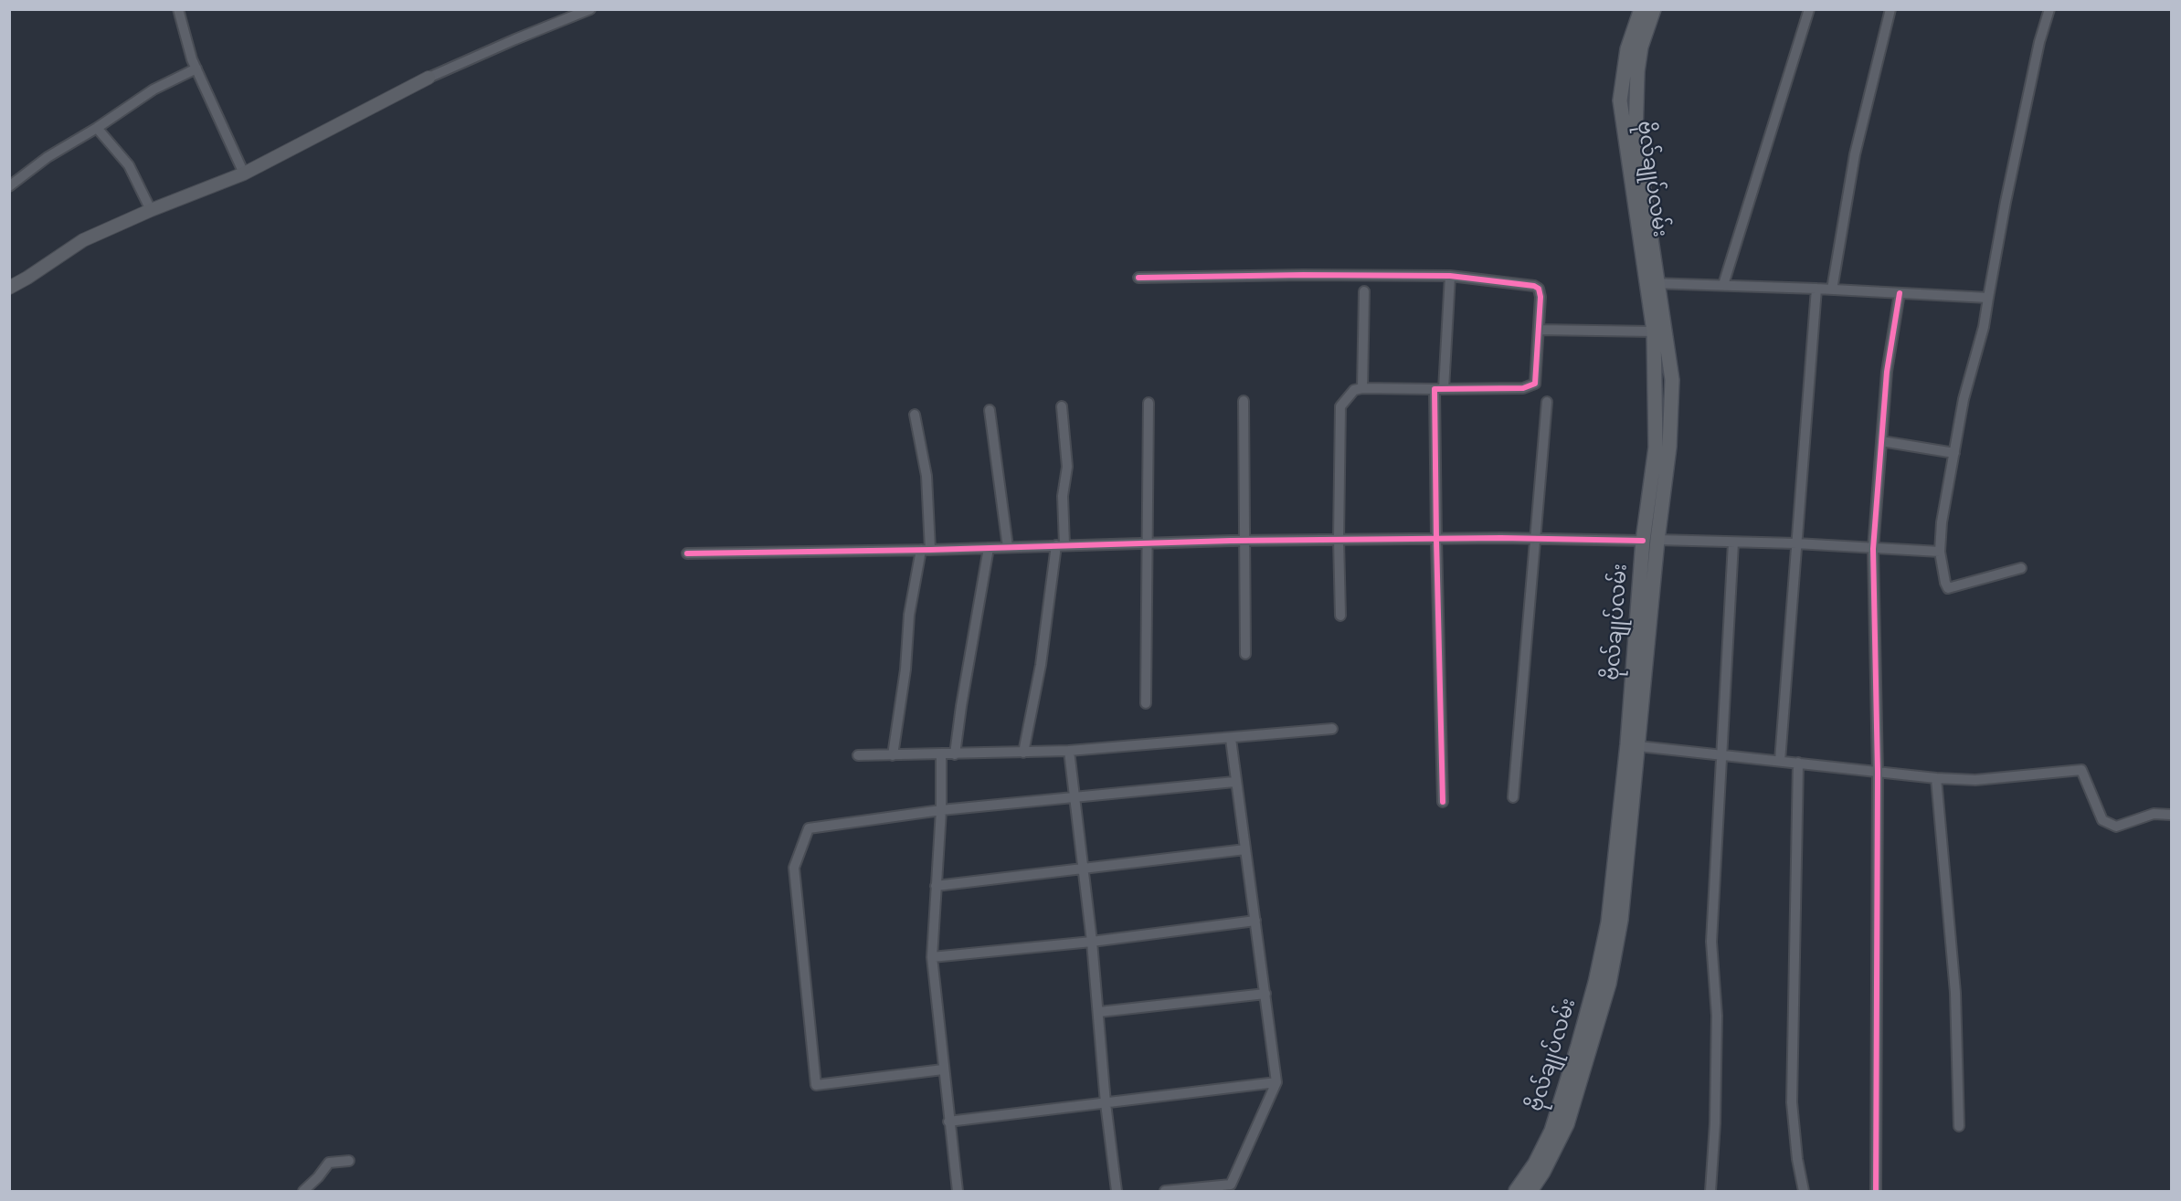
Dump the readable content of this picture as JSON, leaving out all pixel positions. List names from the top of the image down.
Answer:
{
  "streets": {
    "main road": ["ဗိုလ်ချုပ်လမ်း"]
  }
}
